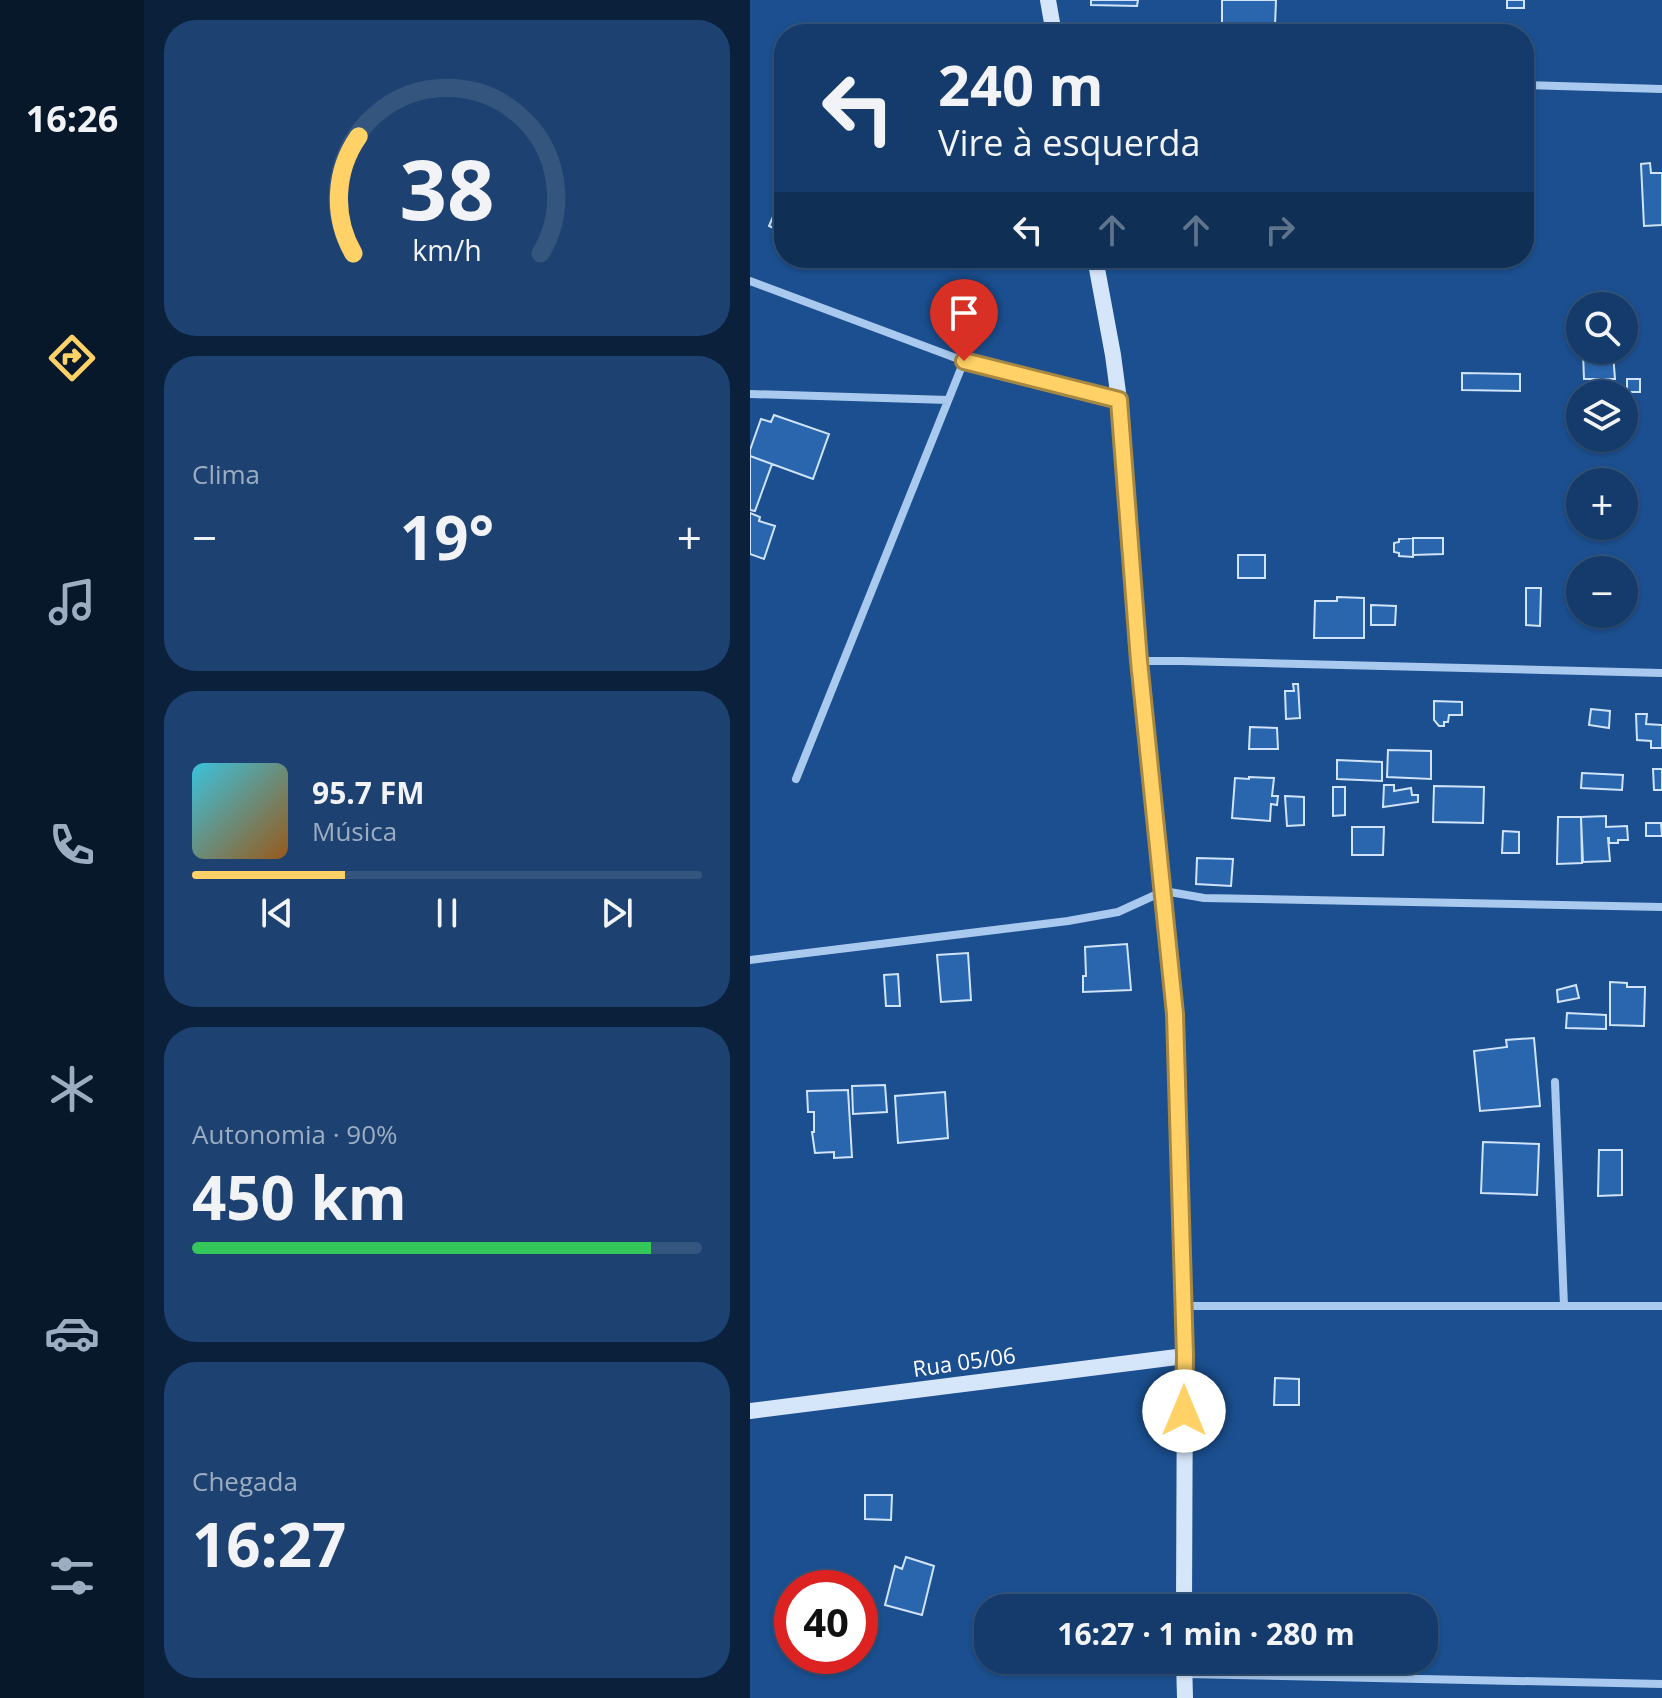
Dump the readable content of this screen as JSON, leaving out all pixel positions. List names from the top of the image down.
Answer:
{
  "streets": {
    "street": ["Rua 05/06"]
  },
  "page": {
    "tabs": "16:26",
    "turn": ["240 m", "Vire à esquerda"],
    "map_buttons": ["+", "−"],
    "tile": [
      "Clima",
      ["Autonomia · 90%", "450 km"],
      ["Chegada", "16:27"]
    ],
    "heat": ["−", "19°", "+"],
    "song": ["95.7 FM", "Música"],
    "limit": "40",
    "trip": "16:27 · 1 min · 280 m",
    "gauge": ["38", "km/h"]
  }
}
